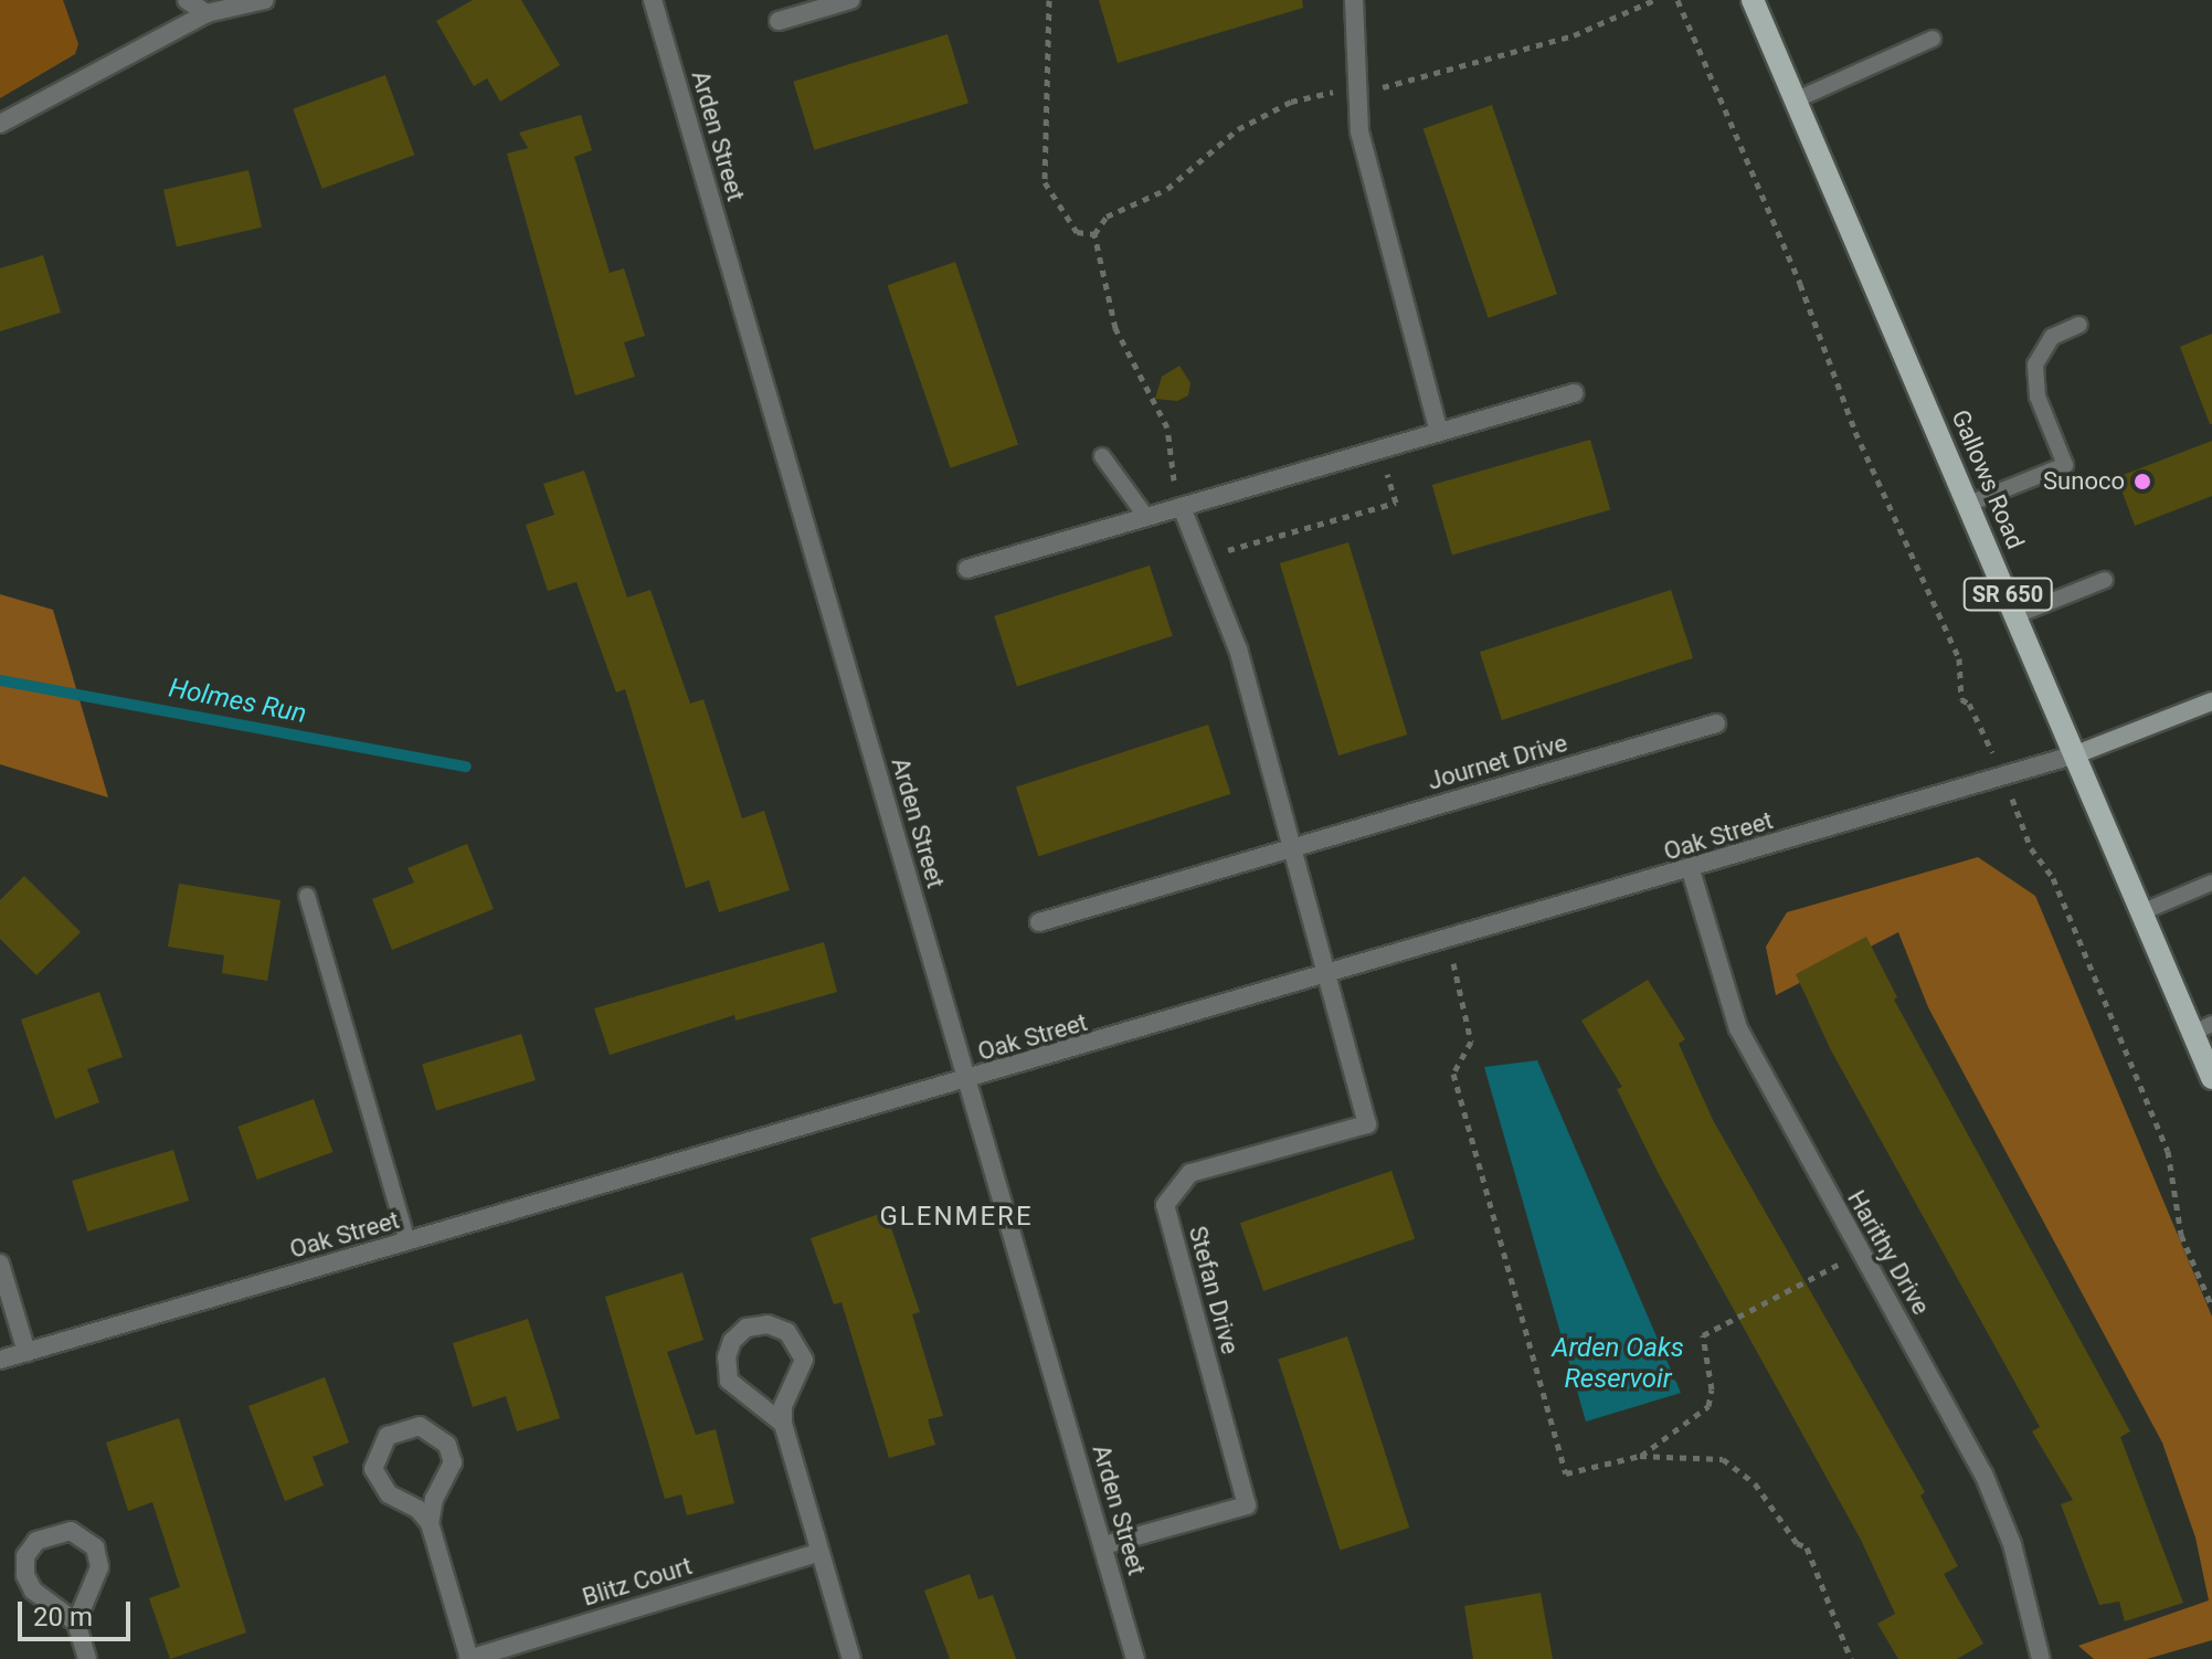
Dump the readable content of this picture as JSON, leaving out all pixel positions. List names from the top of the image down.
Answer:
{
  "streets": {
    "main road": ["Gallows Road", "SR 650"],
    "street": [
      "Arden Street",
      "Journet Drive",
      "Oak Street",
      "Harithy Drive",
      "Stefan Drive",
      "Blitz Court"
    ]
  },
  "crossings": [
    ["Arden Street", "Oak Street"],
    ["Arden Street", "Stefan Drive"],
    ["Gallows Road", "Oak Street"],
    ["Oak Street", "Harithy Drive"],
    ["Oak Street", "Stefan Drive"]
  ],
  "districts": ["GLENMERE"],
  "water": ["Holmes Run", "Arden Oaks Reservoir"],
  "places": ["Sunoco"],
  "scale_bar": "20 m"
}
